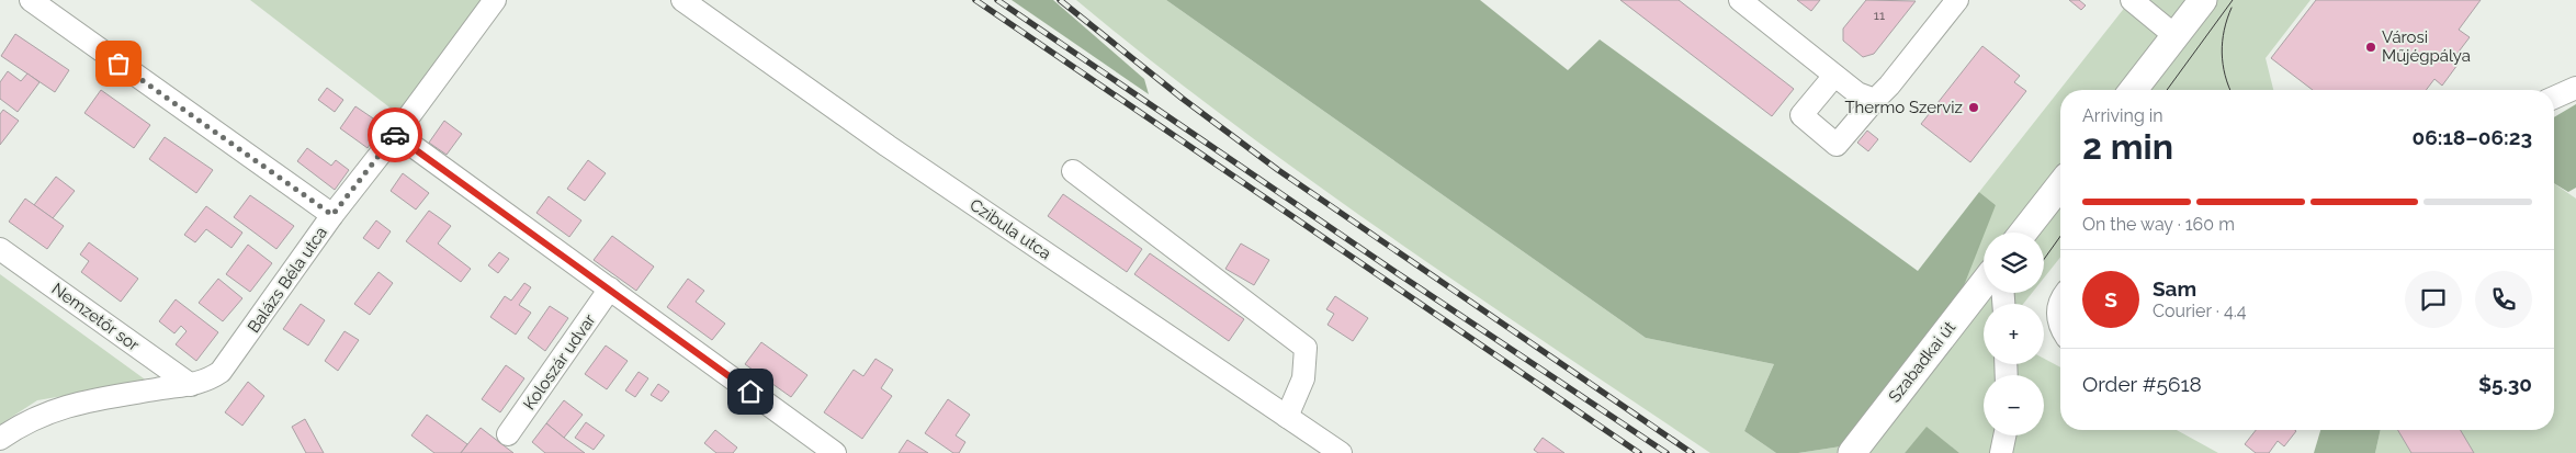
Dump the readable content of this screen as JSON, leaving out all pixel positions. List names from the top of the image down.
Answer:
{
  "streets": {
    "main road": ["Szabadkai út"],
    "street": [
      "Czibula utca",
      "Balázs Béla utca",
      "Nemzetőr sor",
      "Koloszár udvar"
    ]
  },
  "crossings": [
    ["Balázs Béla utca", "Nemzetőr sor"]
  ],
  "places": ["Városi Műjégpálya", "Thermo Szerviz"],
  "house_numbers": ["11"],
  "page": {
    "heading": ["2 min", "Arriving in", "06:18–06:23"],
    "panel": [
      "Sam",
      "Courier · 4.4",
      "Order #5618",
      "$5.30"
    ],
    "bar": "On the way · 160 m",
    "map_buttons": ["+", "−"],
    "round": "S"
  }
}
